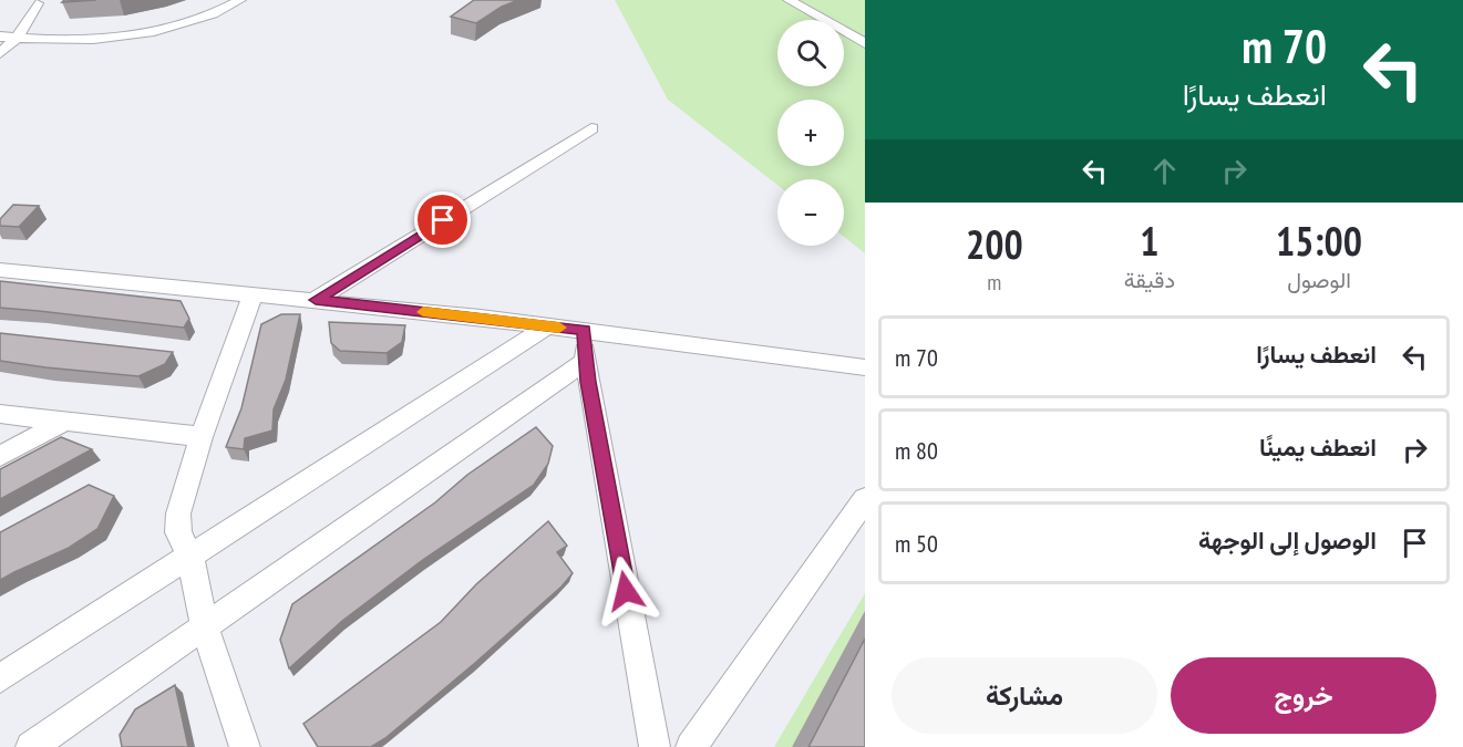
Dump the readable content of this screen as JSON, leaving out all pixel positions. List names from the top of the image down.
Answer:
{
  "page": {
    "turn": ["70 m", "انعطف يسارًا"],
    "map_buttons": ["+", "−"],
    "eta": [
      "15:00",
      "الوصول",
      "1",
      "دقيقة",
      "200",
      "m"
    ],
    "list": [
      {
        "name": "انعطف يسارًا",
        "value": "70 m"
      },
      {
        "name": "انعطف يمينًا",
        "value": "80 m"
      },
      {
        "name": "الوصول إلى الوجهة",
        "value": "50 m"
      }
    ],
    "buttons": ["خروج", "مشاركة"]
  }
}
